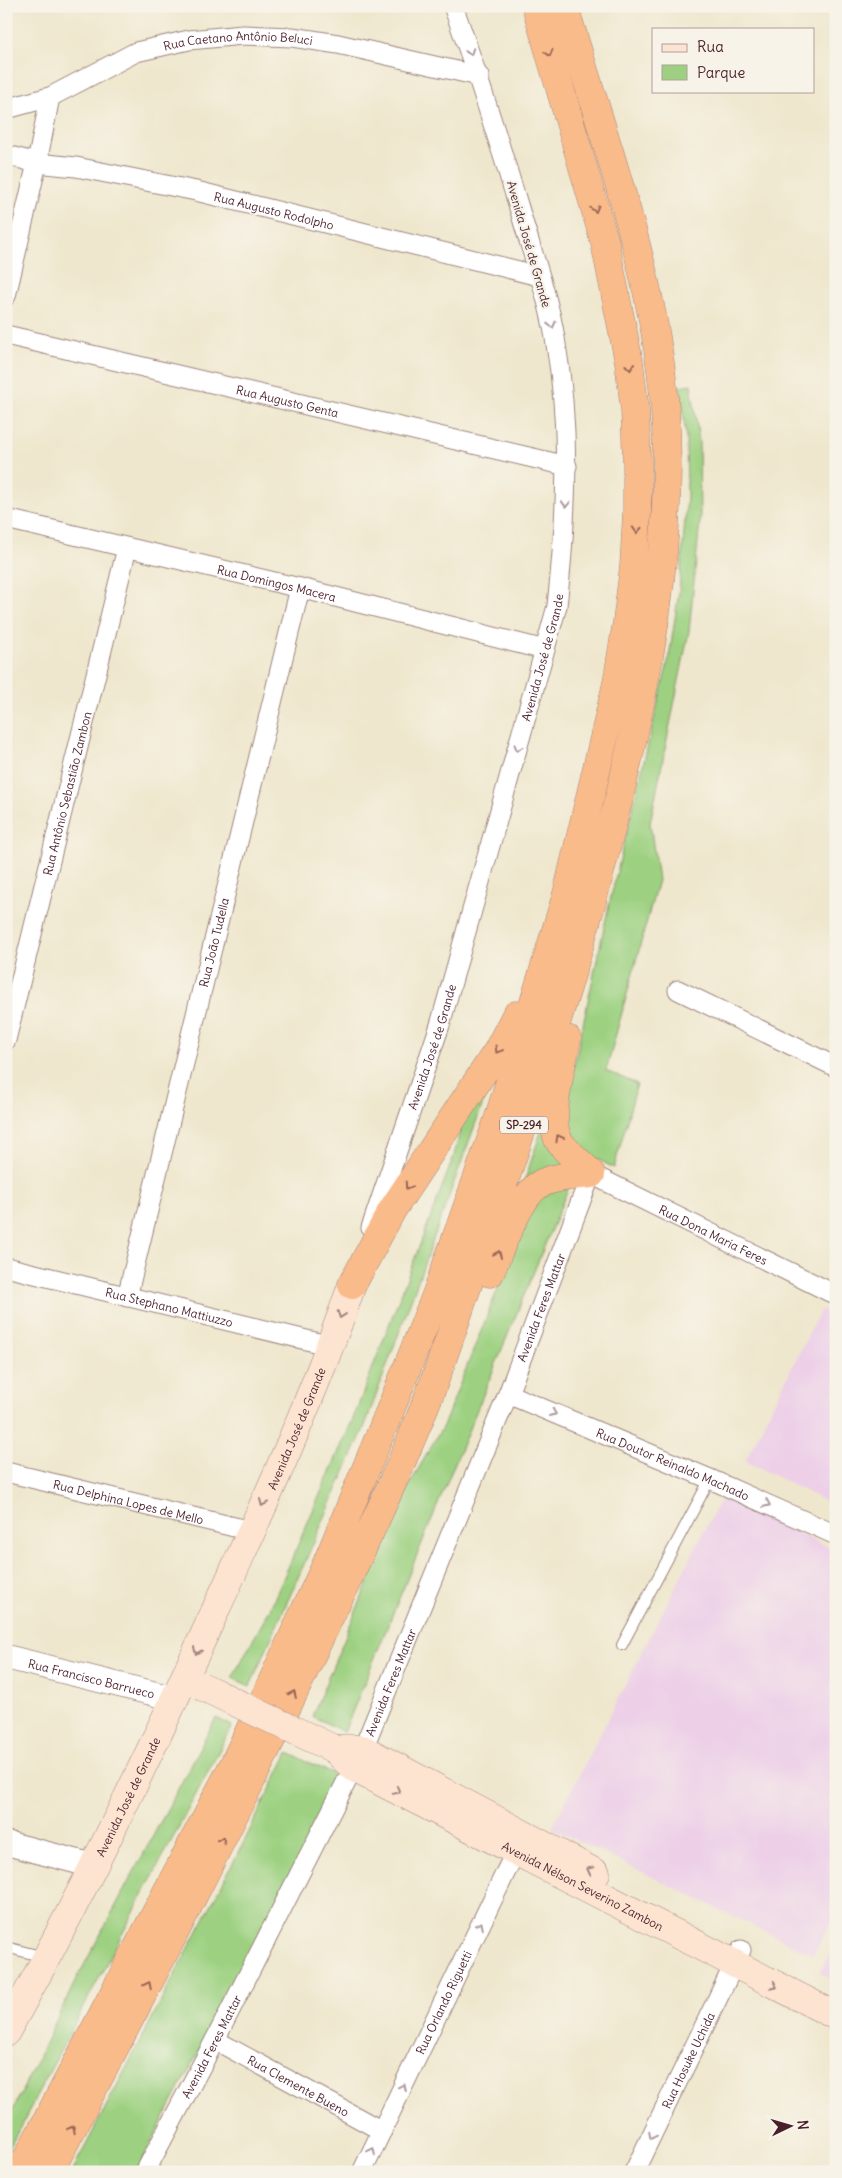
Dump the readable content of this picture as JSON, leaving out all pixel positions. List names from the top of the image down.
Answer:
{
  "streets": {
    "highway": ["SP-294"],
    "main road": ["Avenida José de Grande", "Avenida Nélson Severino Zambon"],
    "street": [
      "Rua Caetano Antônio Beluci",
      "Rua Augusto Rodolpho",
      "Rua Augusto Genta",
      "Rua Domingos Macera",
      "Rua Antônio Sebastião Zambon",
      "Rua João Tudella",
      "Rua Dona Maria Feres",
      "Rua Stephano Mattiuzzo",
      "Avenida Feres Mattar",
      "Rua Doutor Reinaldo Machado",
      "Rua Delphina Lopes de Mello",
      "Rua Francisco Barrueco",
      "Rua Orlando Riguetti",
      "Rua Hosuke Uchida",
      "Rua Clemente Bueno"
    ]
  },
  "crossings": [
    ["Rua Caetano Antônio Beluci", "Avenida José de Grande"],
    ["Rua Augusto Rodolpho", "Avenida José de Grande"],
    ["Avenida José de Grande", "Rua Augusto Genta"],
    ["Avenida José de Grande", "Rua Domingos Macera"],
    ["Avenida José de Grande", "Rua Stephano Mattiuzzo"],
    ["Avenida José de Grande", "Rua Delphina Lopes de Mello"],
    ["Avenida José de Grande", "Rua Francisco Barrueco"],
    ["Avenida José de Grande", "Avenida Nélson Severino Zambon"],
    ["Rua Domingos Macera", "Rua Antônio Sebastião Zambon"],
    ["Rua Domingos Macera", "Rua João Tudella"],
    ["Rua João Tudella", "Rua Stephano Mattiuzzo"],
    ["Rua Dona Maria Feres", "Avenida Feres Mattar"],
    ["Avenida Feres Mattar", "Rua Doutor Reinaldo Machado"],
    ["Avenida Feres Mattar", "Avenida Nélson Severino Zambon"],
    ["Avenida Feres Mattar", "Rua Clemente Bueno"],
    ["Rua Francisco Barrueco", "Avenida Nélson Severino Zambon"],
    ["Avenida Nélson Severino Zambon", "Rua Orlando Riguetti"],
    ["Avenida Nélson Severino Zambon", "Rua Hosuke Uchida"],
    ["Rua Orlando Riguetti", "Rua Clemente Bueno"]
  ],
  "one_way": [
    "Avenida José de Grande",
    "Rua Doutor Reinaldo Machado",
    "Rua Orlando Riguetti",
    "Rua Hosuke Uchida"
  ],
  "legend": ["Rua", "Parque"],
  "north": "right"
}
